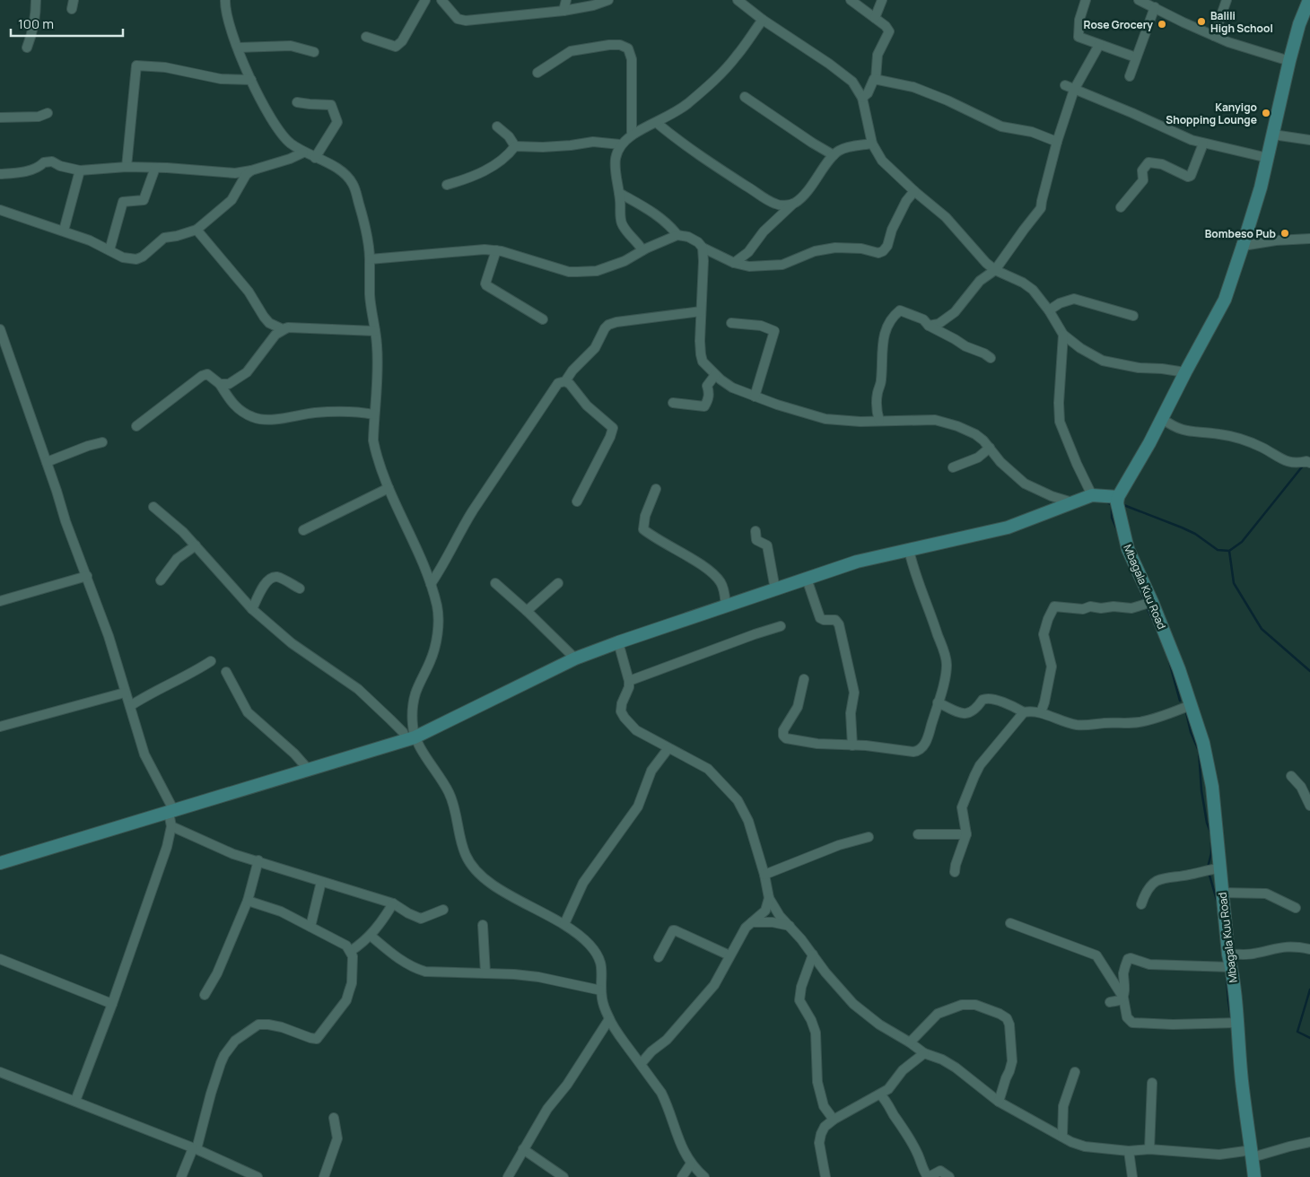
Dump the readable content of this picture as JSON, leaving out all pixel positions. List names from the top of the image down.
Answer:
{
  "streets": {
    "street": ["Mbagala Kuu Road"]
  },
  "places": [
    "Balili High School",
    "Rose Grocery",
    "Kanyigo Shopping Lounge",
    "Bombeso Pub"
  ],
  "scale_bar": "100 m"
}
